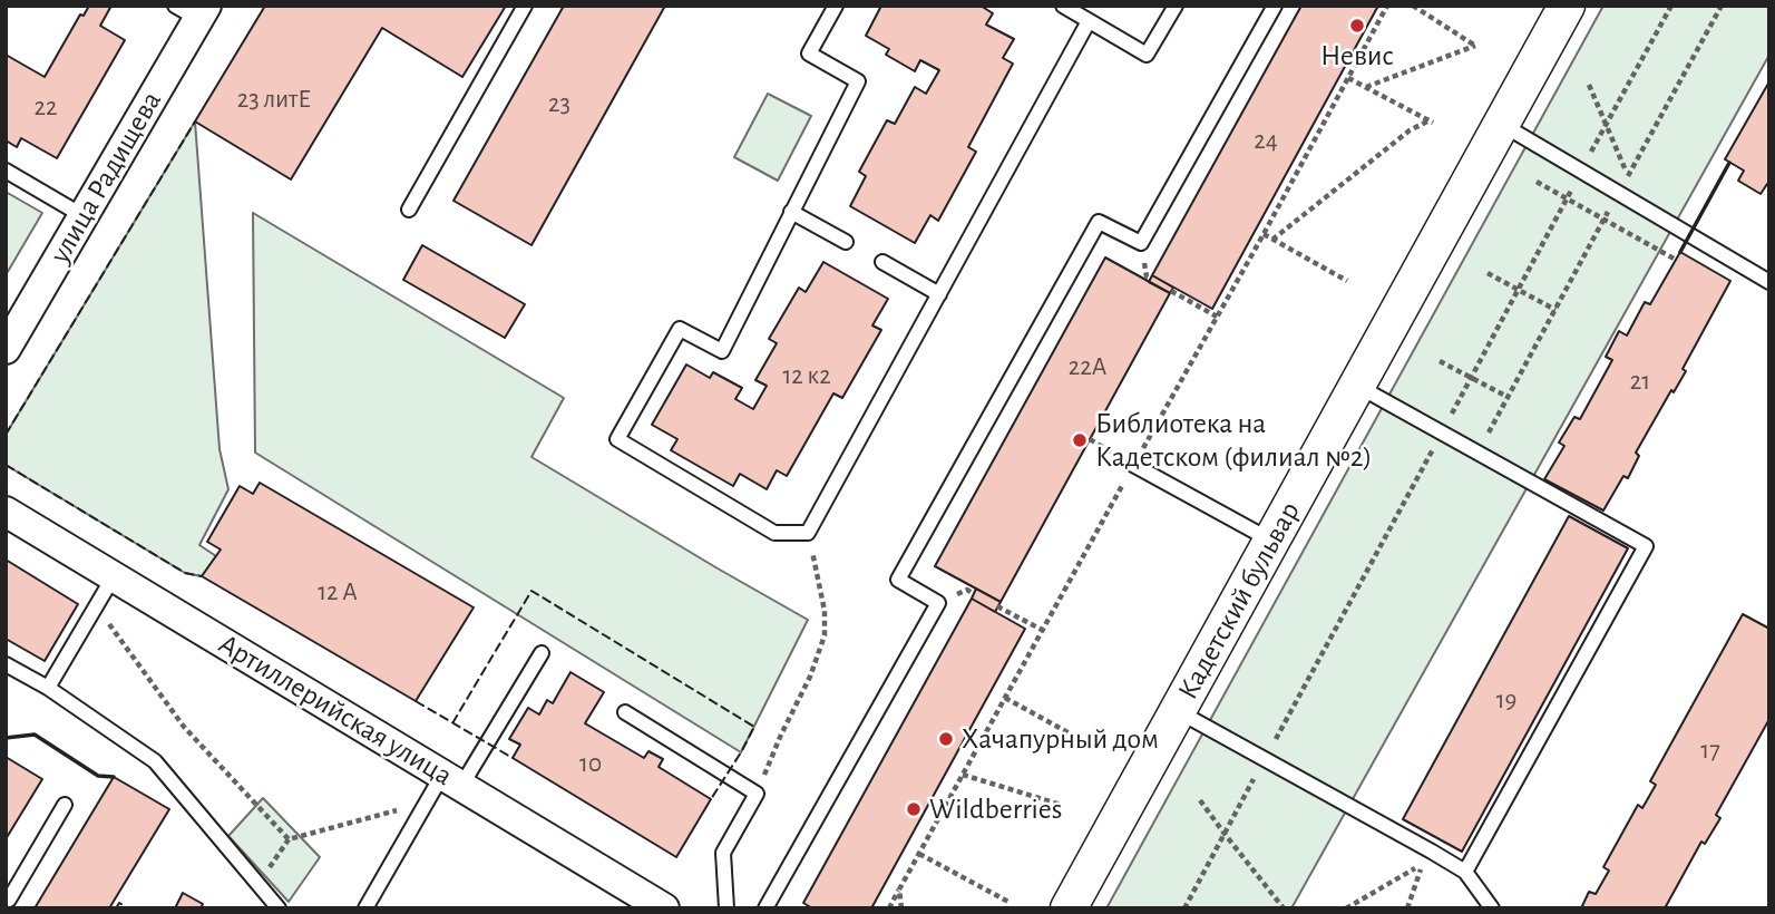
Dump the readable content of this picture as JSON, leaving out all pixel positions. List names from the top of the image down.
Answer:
{
  "streets": {
    "street": ["улица Радищева", "Кадетский бульвар", "Артиллерийская улица"]
  },
  "places": [
    "Невис",
    "Библиотека на Кадетском (филиал №2)",
    "Хачапурный дом",
    "Wildberries"
  ],
  "house_numbers": [
    "23 литЕ",
    "23",
    "22",
    "24",
    "22А",
    "12 к2",
    "21",
    "12 А",
    "19",
    "17",
    "10"
  ]
}
